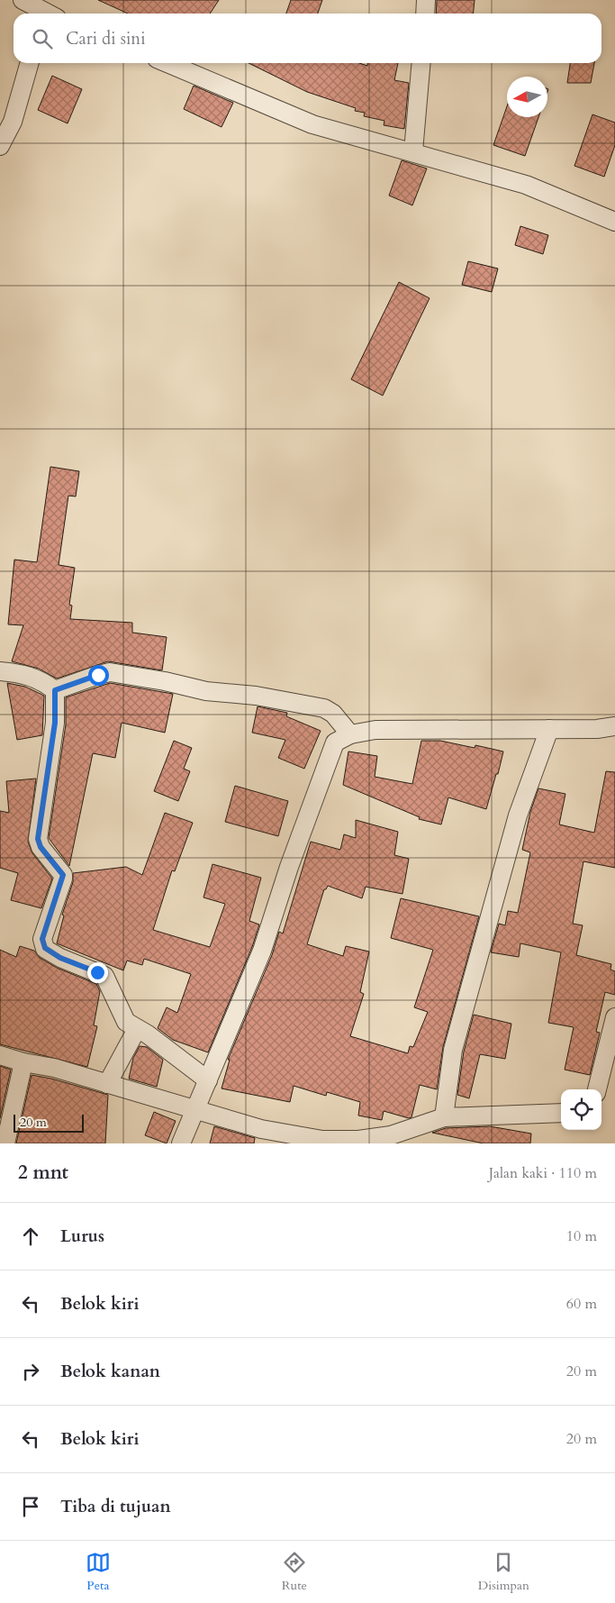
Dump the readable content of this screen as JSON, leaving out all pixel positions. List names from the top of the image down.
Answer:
{
  "scale_bar": "20 m",
  "north": "left",
  "page": {
    "search": "Cari di sini",
    "scale": "20 m",
    "heading": ["2 mnt", "Jalan kaki · 110 m"],
    "list": [
      ["Lurus", "10 m"],
      ["Belok kiri", "60 m"],
      ["Belok kanan", "20 m"],
      ["Belok kiri", "20 m"],
      "Tiba di tujuan"
    ],
    "nav": ["Peta", "Rute", "Disimpan"]
  }
}
